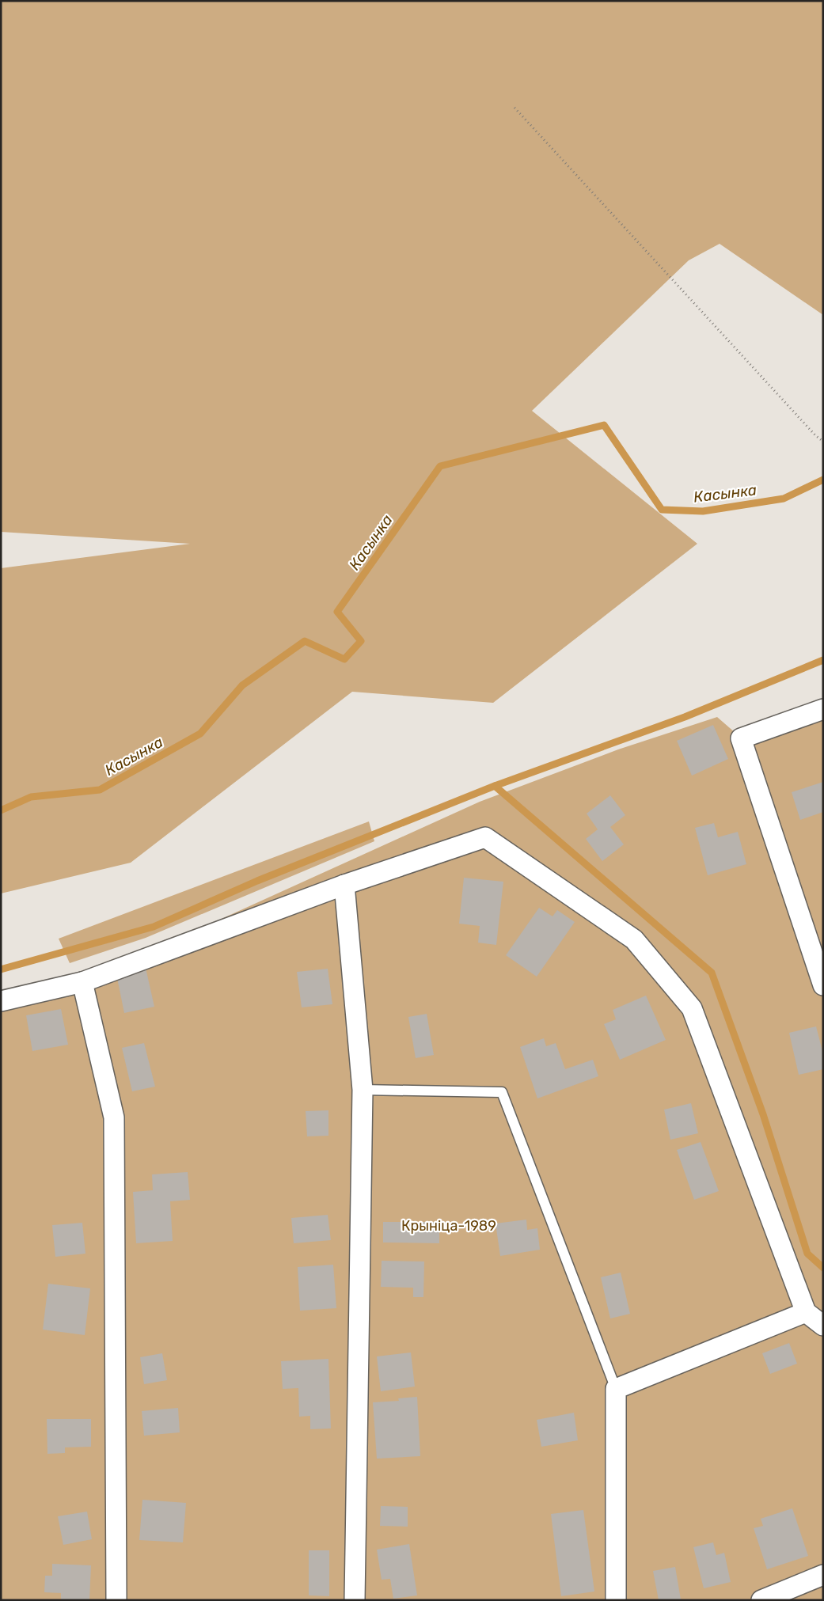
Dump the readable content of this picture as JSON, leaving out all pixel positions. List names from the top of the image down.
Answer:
{
  "water": ["Касынка"],
  "parks": ["Крыніца-1989"]
}
